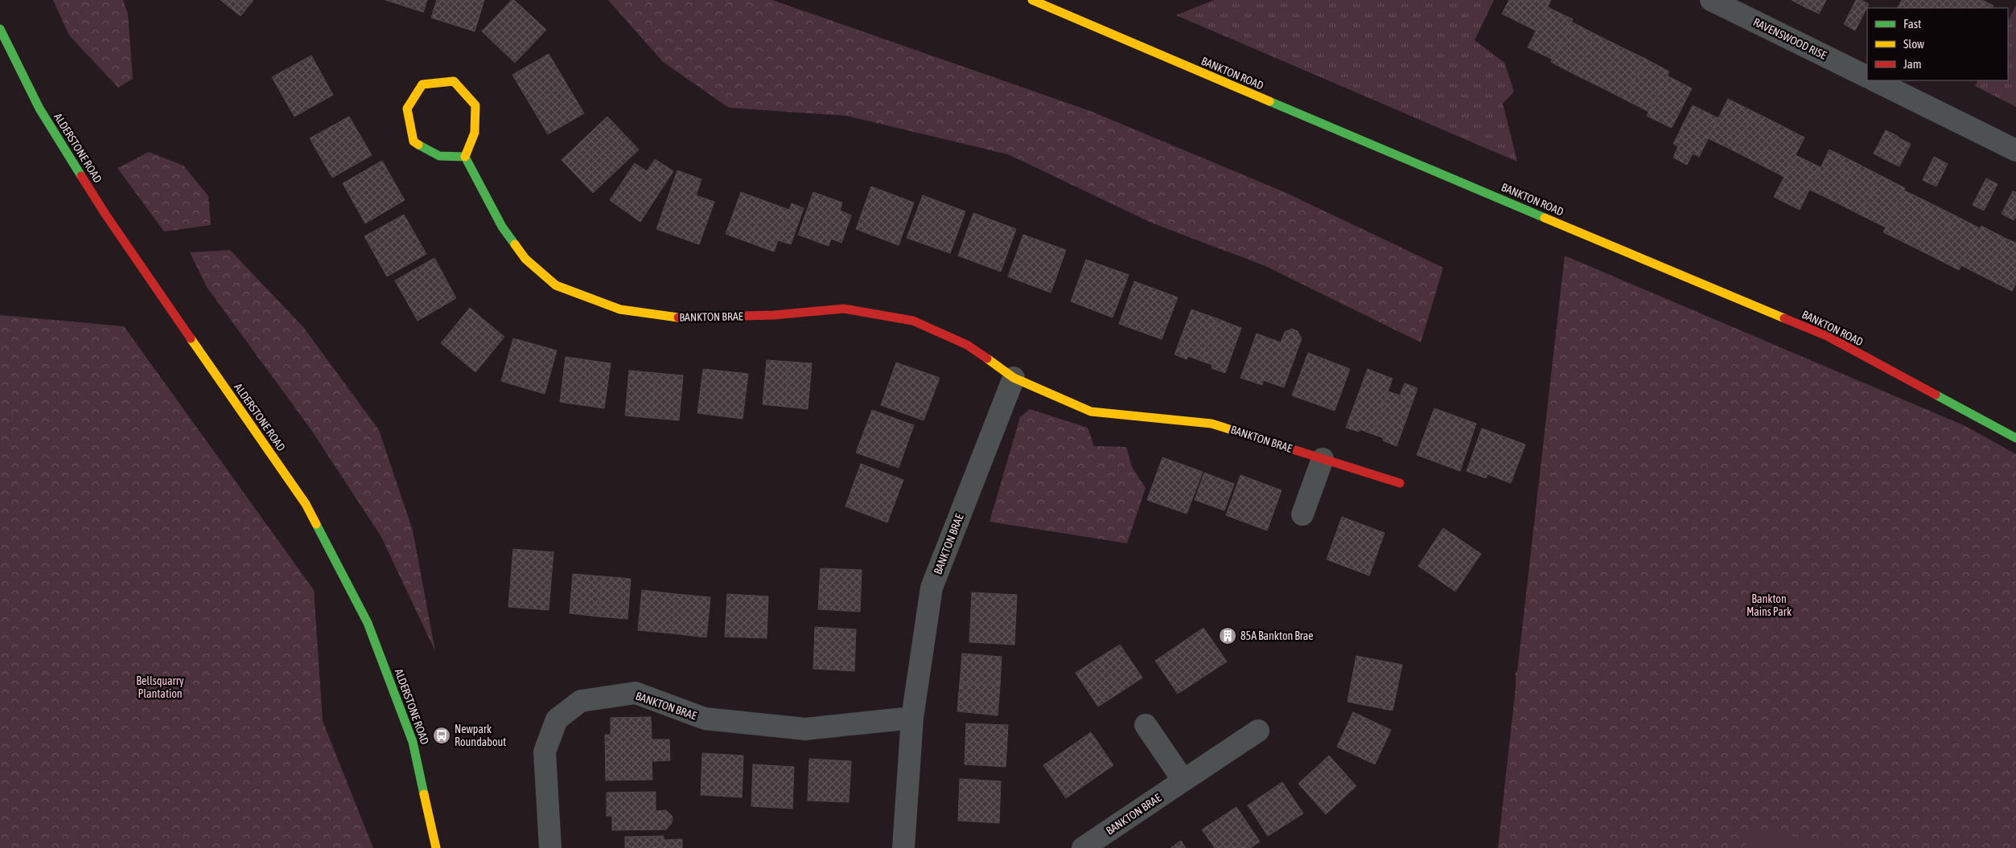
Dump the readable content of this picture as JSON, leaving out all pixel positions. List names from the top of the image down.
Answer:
{
  "streets": {
    "street": [
      "RAVENSWOOD RISE",
      "BANKTON ROAD",
      "ALDERSTONE ROAD",
      "BANKTON BRAE"
    ]
  },
  "parks": ["Bankton Mains Park", "Bellsquarry Plantation"],
  "places": {
    "building": ["85A Bankton Brae"],
    "bus stop": ["Newpark Roundabout"]
  },
  "legend": ["Fast", "Slow", "Jam"]
}
